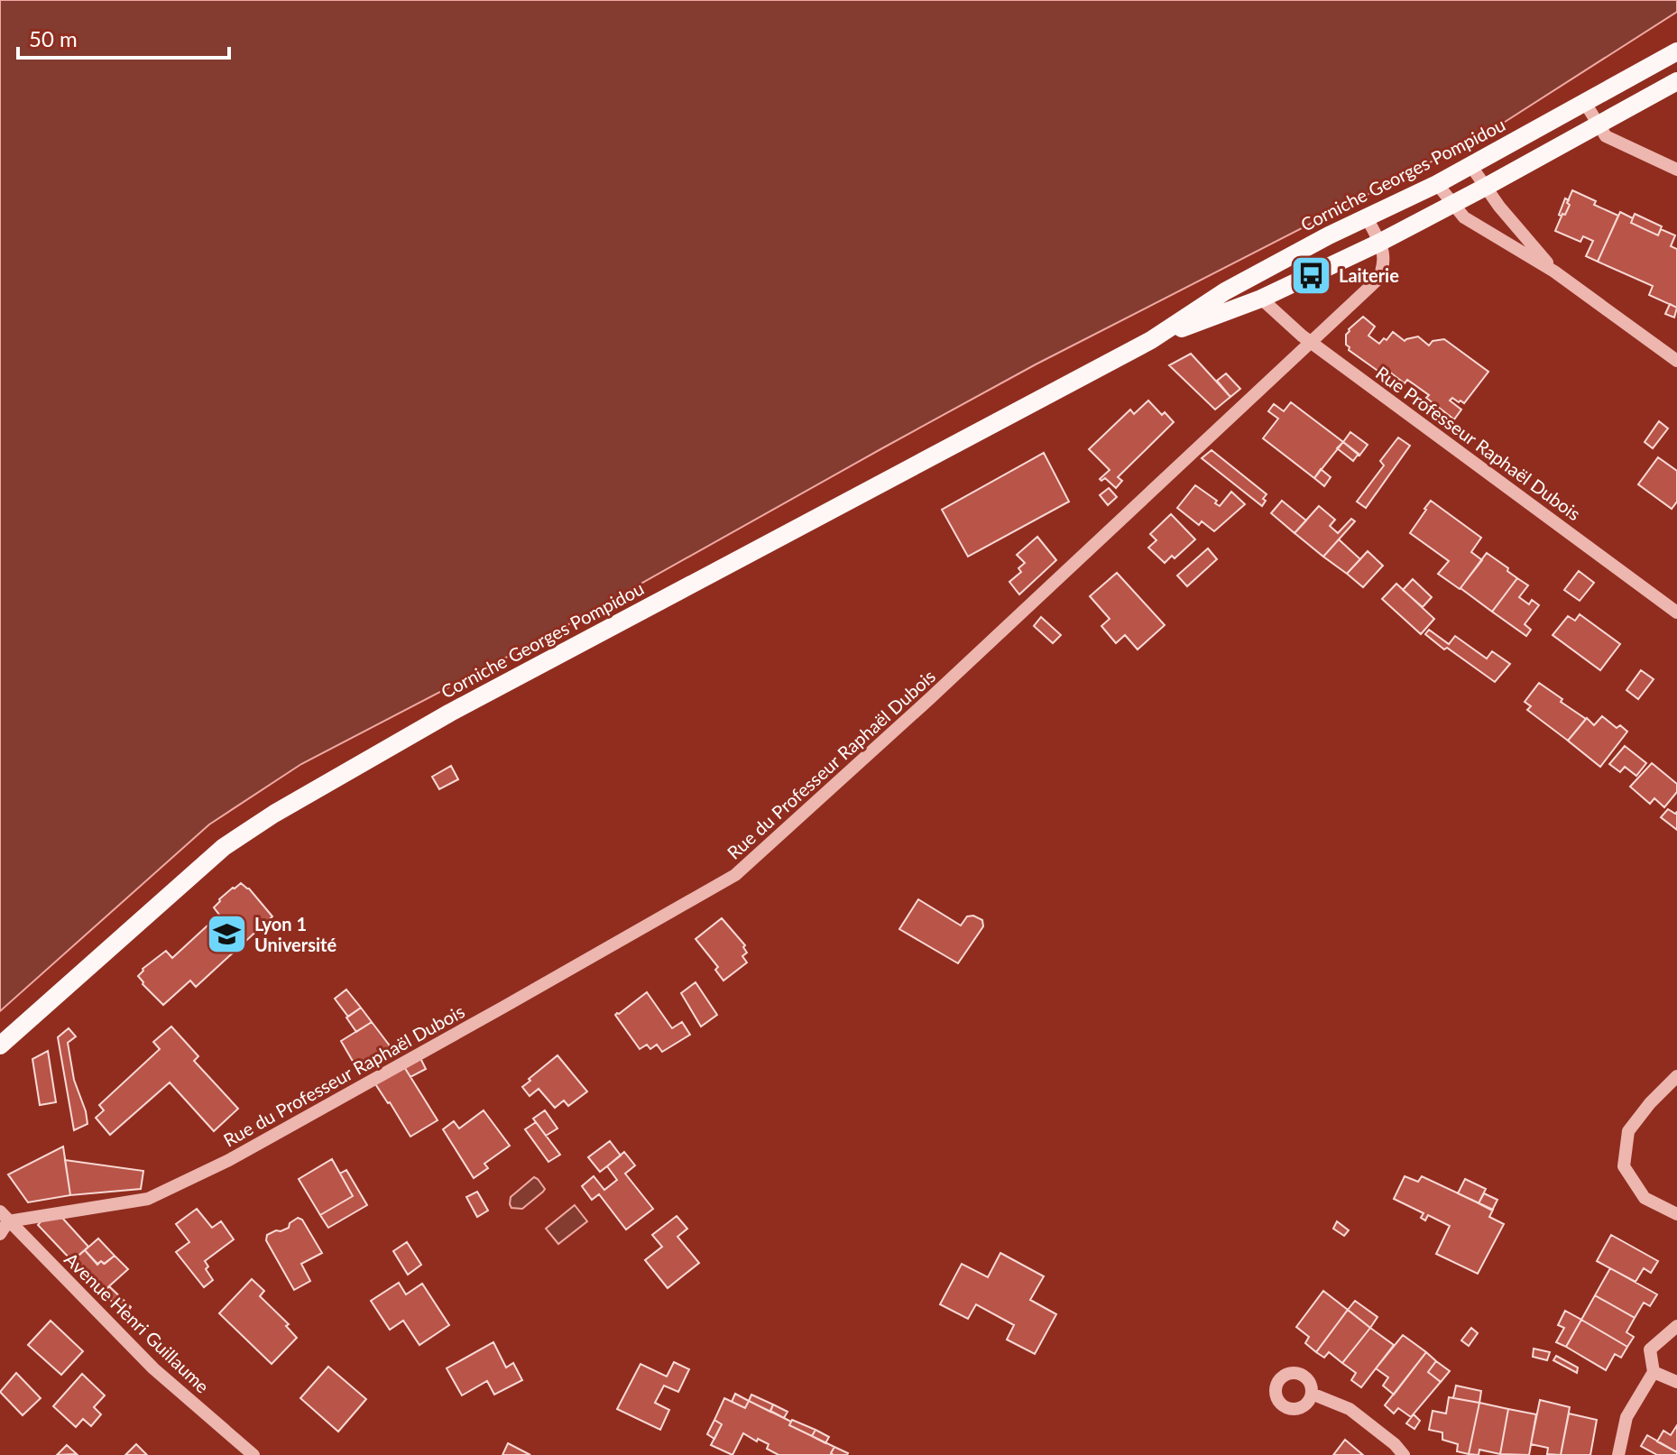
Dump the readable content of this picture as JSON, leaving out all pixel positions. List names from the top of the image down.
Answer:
{
  "streets": {
    "main road": ["Corniche Georges Pompidou"],
    "street": ["Rue Professeur Raphaël Dubois", "Rue du Professeur Raphaël Dubois", "Avenue Henri Guillaume"]
  },
  "crossings": [
    ["Corniche Georges Pompidou", "Rue Professeur Raphaël Dubois"],
    ["Corniche Georges Pompidou", "Rue du Professeur Raphaël Dubois"],
    ["Rue Professeur Raphaël Dubois", "Rue du Professeur Raphaël Dubois"],
    ["Rue du Professeur Raphaël Dubois", "Avenue Henri Guillaume"]
  ],
  "places": {
    "bus stop": ["Laiterie"],
    "school or university": ["Lyon 1 Université"]
  },
  "scale_bar": "50 m"
}
